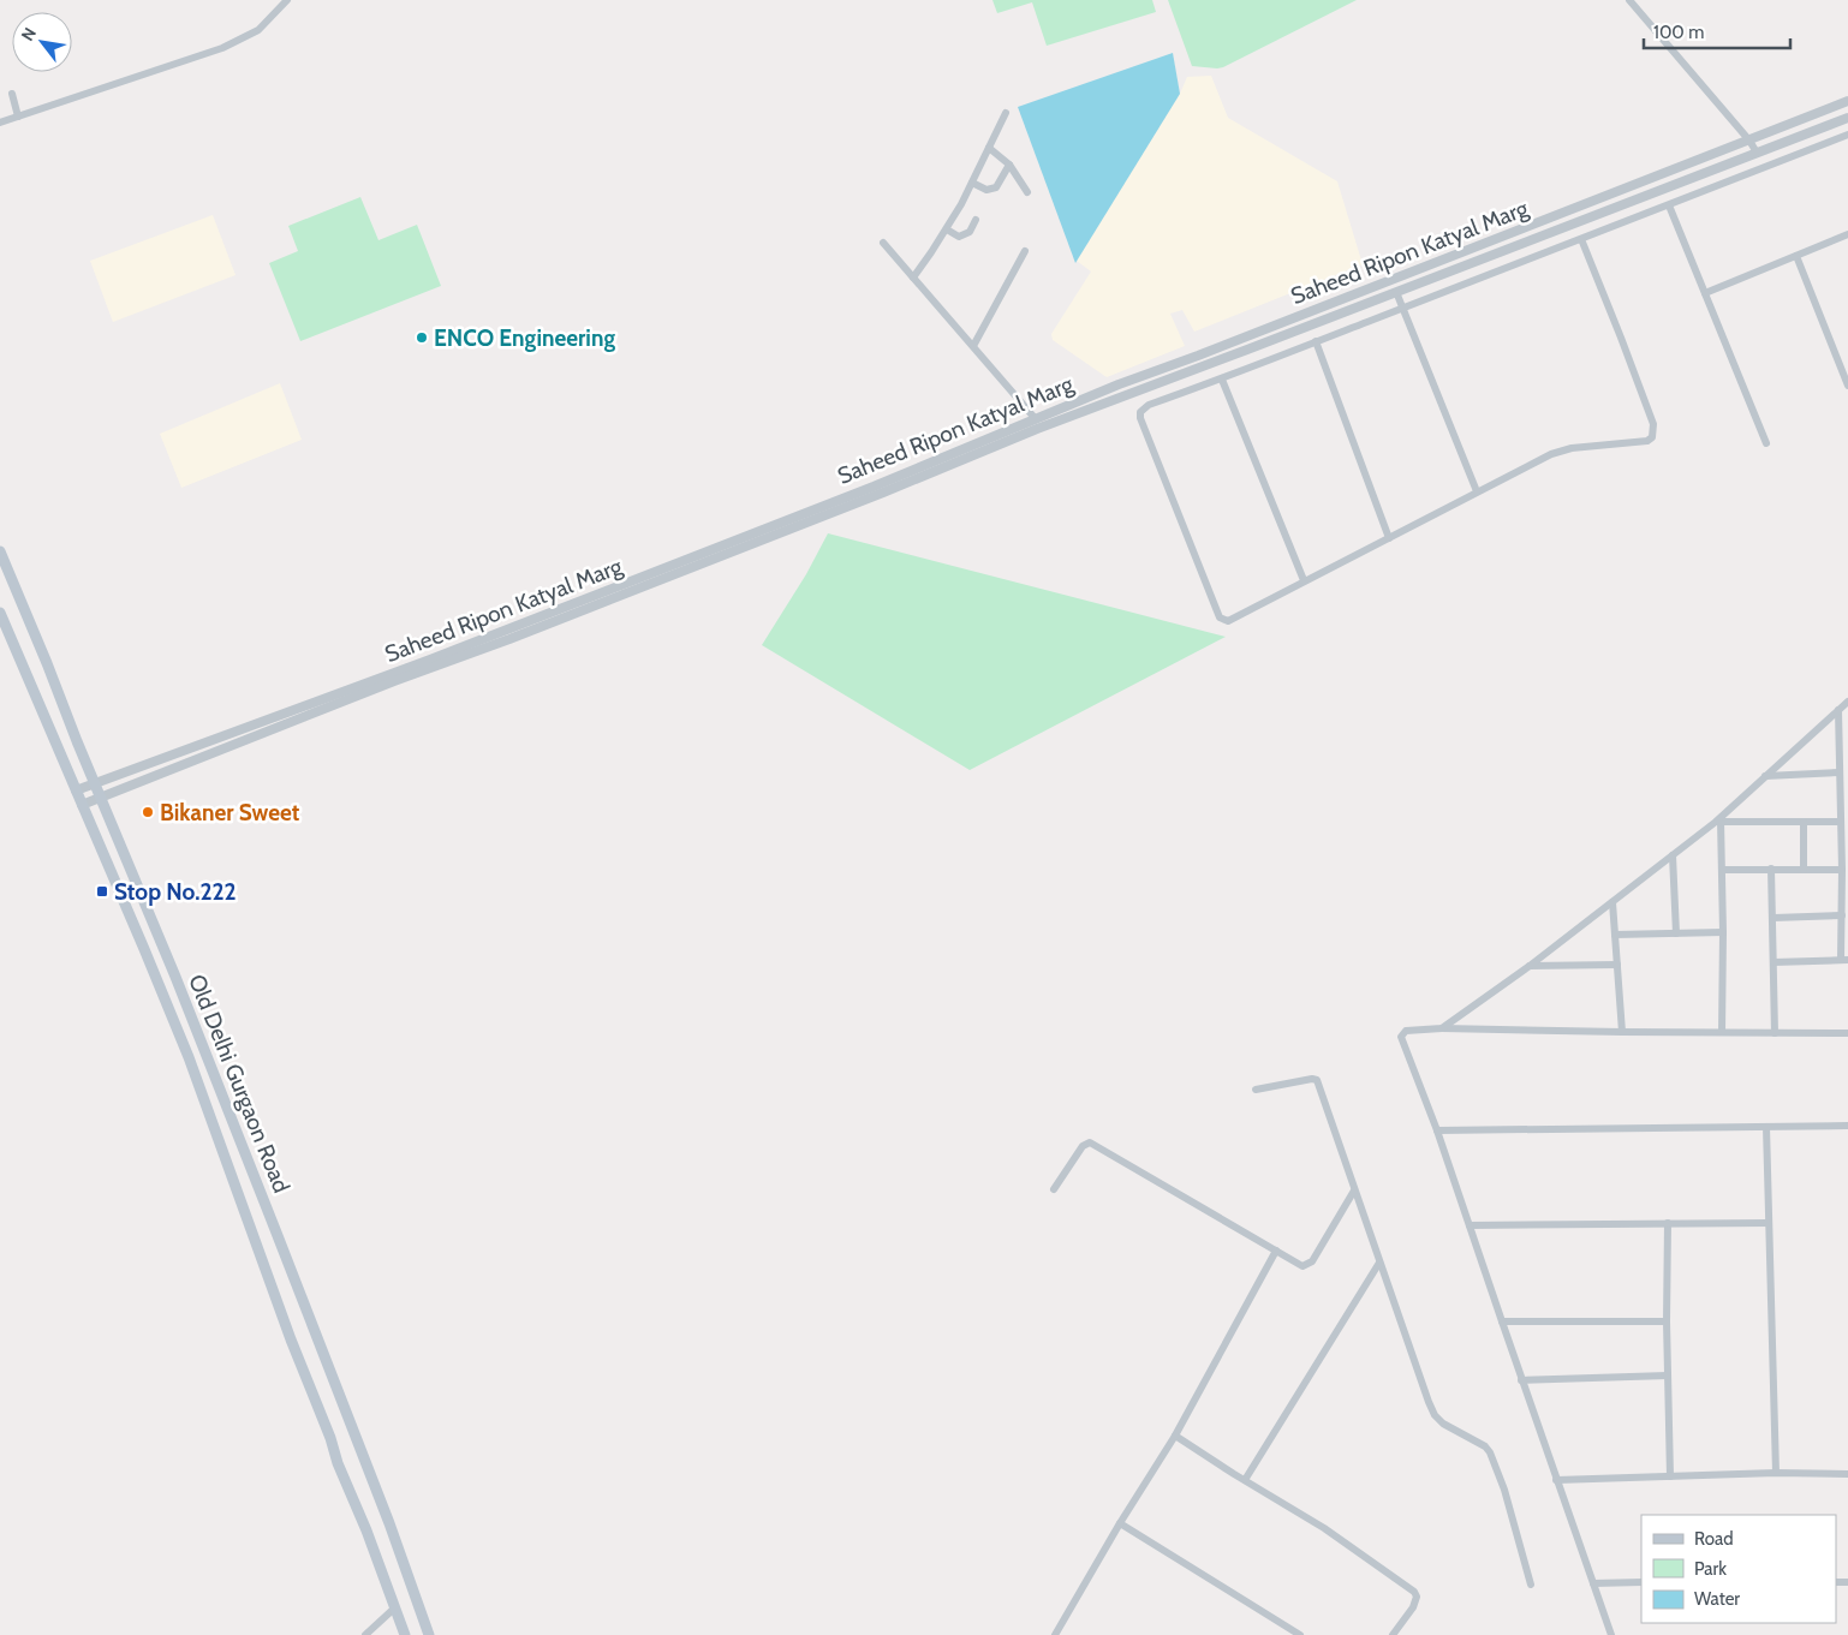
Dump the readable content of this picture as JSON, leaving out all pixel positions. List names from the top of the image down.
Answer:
{
  "streets": {
    "main road": ["Old Delhi Gurgaon Road"],
    "street": ["Saheed Ripon Katyal Marg"]
  },
  "crossings": [
    ["Saheed Ripon Katyal Marg", "Old Delhi Gurgaon Road"]
  ],
  "places": {
    "other": ["ENCO Engineering", "Bikaner Sweet"],
    "transit": ["Stop No.222"]
  },
  "legend": ["Road", "Park", "Water"],
  "scale_bar": "100 m",
  "north": "top left"
}
